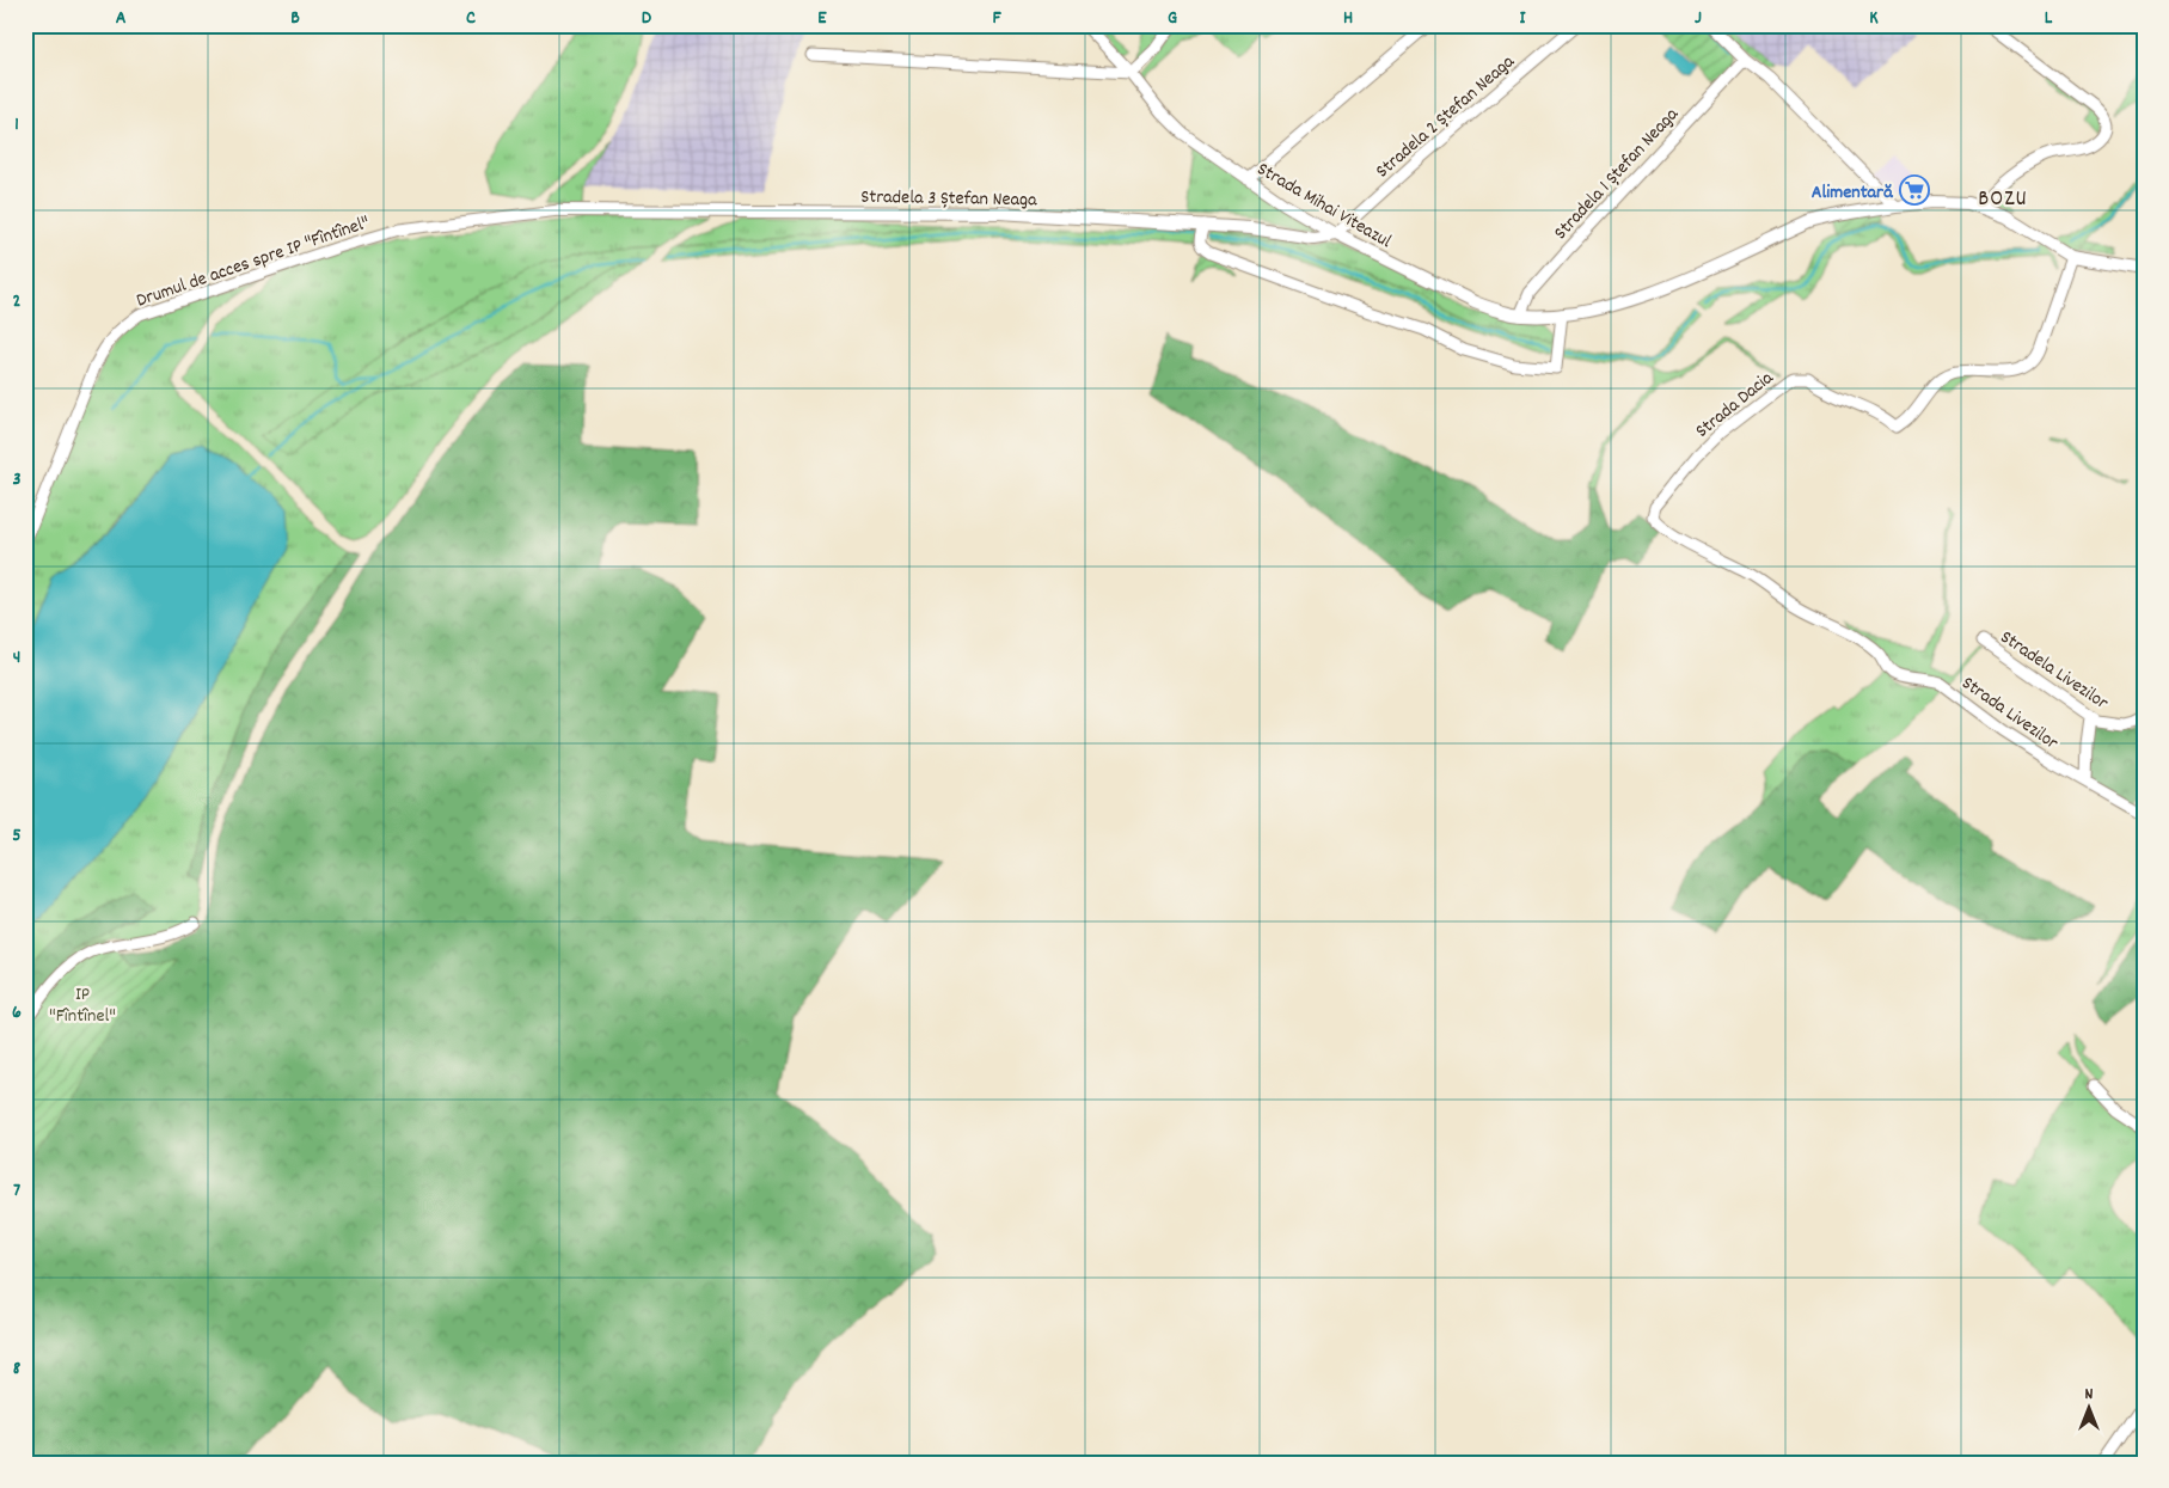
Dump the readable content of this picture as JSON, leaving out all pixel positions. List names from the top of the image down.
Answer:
{
  "streets": {
    "street": [
      "Stradela 2 Ștefan Neaga",
      "Stradela 1 Ștefan Neaga",
      "Stradela 3 Ștefan Neaga",
      "Strada Mihai Viteazul",
      "Drumul de acces spre IP \"Fîntînel\"",
      "Strada Dacia",
      "Stradela Livezilor",
      "Strada Livezilor"
    ]
  },
  "crossings": [
    ["Stradela 2 Ștefan Neaga", "Stradela 3 Ștefan Neaga"],
    ["Stradela 2 Ștefan Neaga", "Strada Mihai Viteazul"],
    ["Stradela 1 Ștefan Neaga", "Strada Mihai Viteazul"],
    ["Stradela 3 Ștefan Neaga", "Strada Mihai Viteazul"],
    ["Stradela 3 Ștefan Neaga", "Drumul de acces spre IP \"Fîntînel\""],
    ["Strada Mihai Viteazul", "Strada Dacia"],
    ["Strada Dacia", "Strada Livezilor"],
    ["Stradela Livezilor", "Strada Livezilor"]
  ],
  "districts": ["BOZU"],
  "parks": ["IP \"Fîntînel\""],
  "places": {
    "supermarket": ["Alimentară"]
  },
  "north": "top",
  "grid": {
    "columns": [
      "A",
      "B",
      "C",
      "D",
      "E",
      "F",
      "G",
      "H",
      "I",
      "J",
      "K",
      "L"
    ],
    "rows": [
      "1",
      "2",
      "3",
      "4",
      "5",
      "6",
      "7",
      "8"
    ]
  }
}
